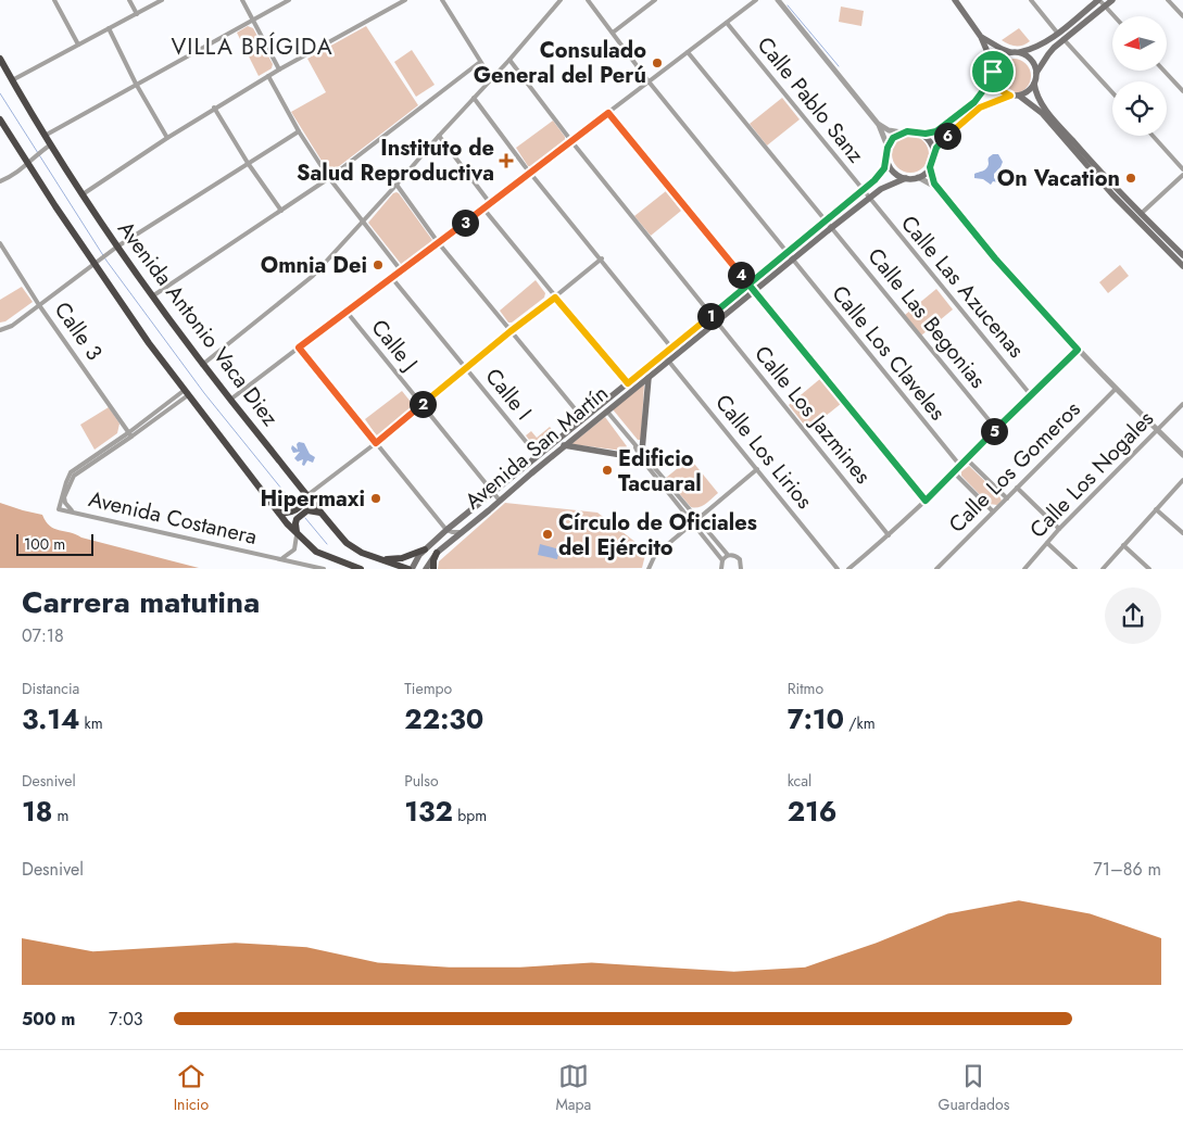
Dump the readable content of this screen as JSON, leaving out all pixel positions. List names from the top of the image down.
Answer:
{
  "streets": {
    "highway": ["Avenida Antonio Vaca Diez"],
    "main road": ["Avenida San Martín"],
    "street": [
      "Calle Pablo Sanz",
      "Calle Las Azucenas",
      "Calle Las Begonias",
      "Calle 3",
      "Calle J",
      "Calle Los Claveles",
      "Calle I",
      "Calle Los Jazmines",
      "Calle Los Lirios",
      "Calle Los Gomeros",
      "Calle Los Nogales",
      "Avenida Costanera"
    ]
  },
  "crossings": [
    ["Calle Pablo Sanz", "Calle Las Azucenas"],
    ["Calle Pablo Sanz", "Avenida San Martín"],
    ["Calle Las Azucenas", "Avenida San Martín"],
    ["Calle Las Begonias", "Avenida San Martín"],
    ["Avenida Antonio Vaca Diez", "Avenida San Martín"],
    ["Calle 3", "Avenida Costanera"],
    ["Calle J", "Avenida San Martín"],
    ["Calle Los Claveles", "Avenida San Martín"],
    ["Calle I", "Avenida San Martín"],
    ["Calle Los Jazmines", "Avenida San Martín"],
    ["Avenida San Martín", "Calle Los Lirios"]
  ],
  "districts": ["VILLA BRÍGIDA"],
  "places": {
    "other": [
      "Consulado General del Perú",
      "On Vacation",
      "Omnia Dei",
      "Edificio Tacuaral",
      "Hipermaxi",
      "Círculo de Oficiales del Ejército"
    ],
    "health": ["Instituto de Salud Reproductiva"]
  },
  "scale_bar": "100 m",
  "north": "left",
  "page": {
    "pins": [
      "6",
      "3",
      "4",
      "1",
      "2",
      "5"
    ],
    "scale": "100 m",
    "heading": ["Carrera matutina", "07:18"],
    "stats": [
      ["Distancia", "3.14 km"],
      ["Tiempo", "22:30"],
      ["Ritmo", "7:10 /km"],
      ["Desnivel", "18 m"],
      ["Pulso", "132 bpm"],
      ["kcal", "216"]
    ],
    "chart": ["Desnivel", "71–86 m"],
    "list": [
      {
        "name": "500 m",
        "note": "7:03"
      }
    ],
    "tabs": ["Inicio", "Mapa", "Guardados"]
  }
}
